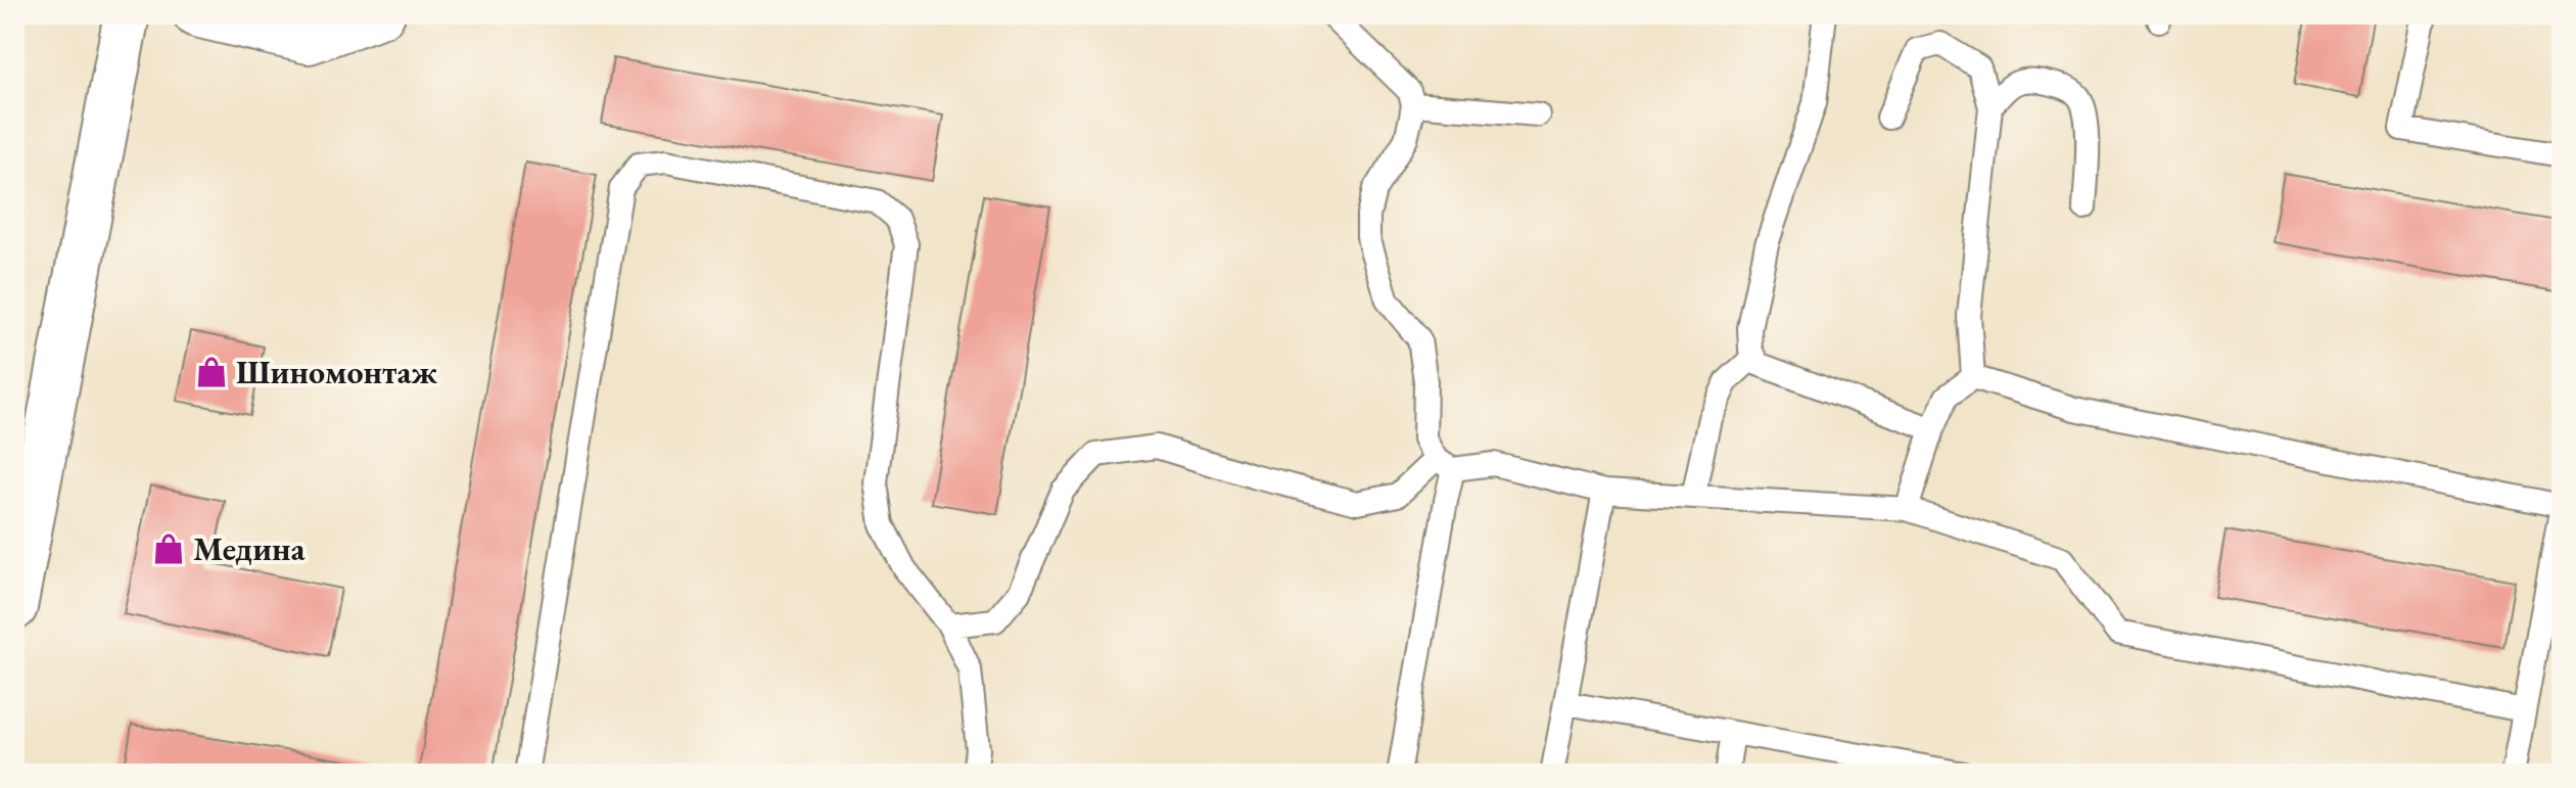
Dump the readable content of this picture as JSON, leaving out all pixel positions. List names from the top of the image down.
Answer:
{
  "places": {
    "shop": ["Шиномонтаж", "Медина"]
  }
}
